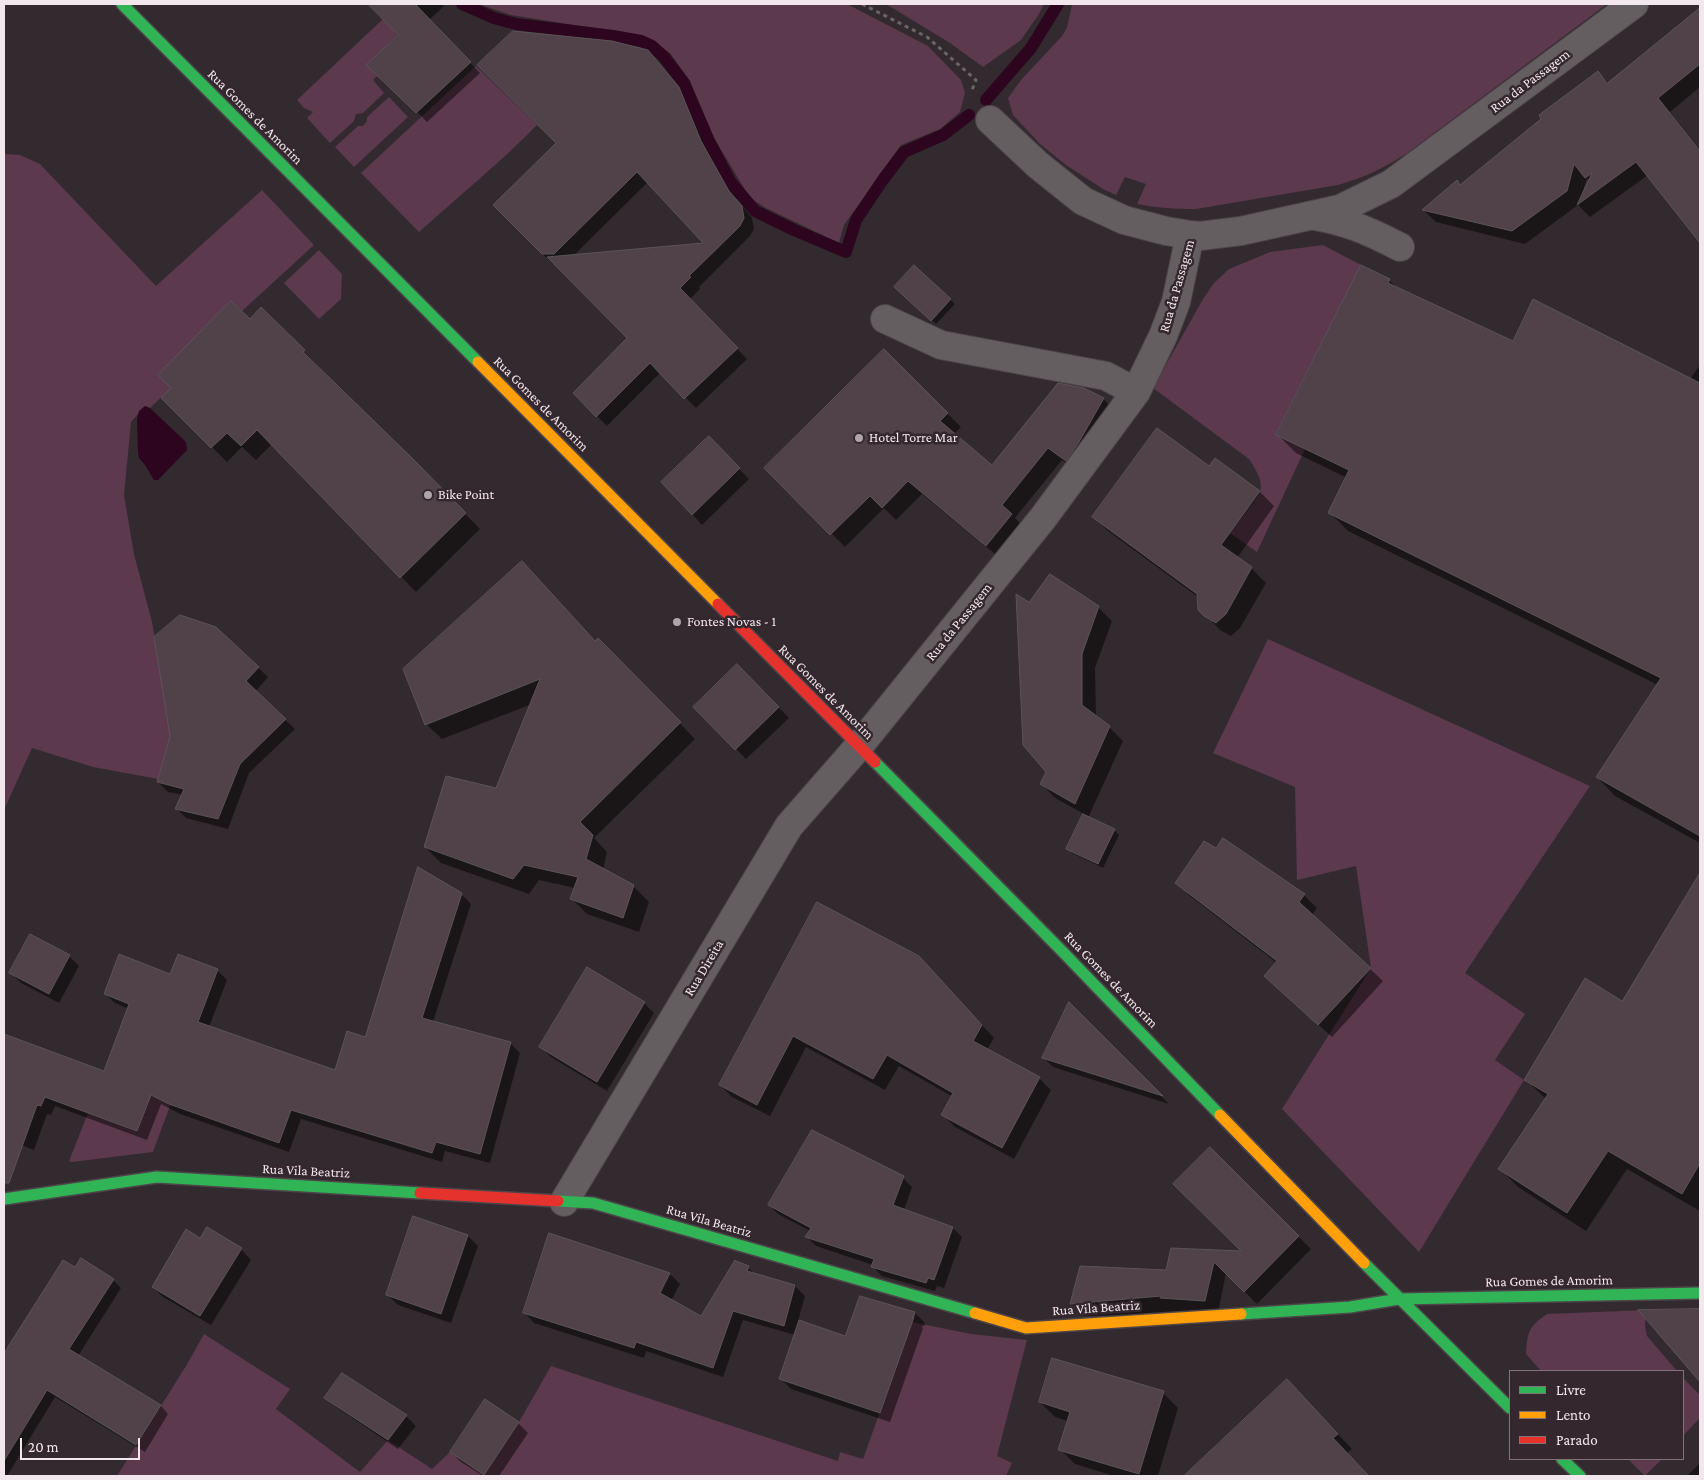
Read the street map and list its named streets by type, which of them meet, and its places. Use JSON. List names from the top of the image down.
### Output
{
  "streets": {
    "main road": ["Rua Gomes de Amorim", "Rua Vila Beatriz"],
    "street": ["Rua da Passagem", "Rua Direita"]
  },
  "crossings": [
    ["Rua da Passagem", "Rua Gomes de Amorim"],
    ["Rua da Passagem", "Rua Direita"],
    ["Rua Gomes de Amorim", "Rua Direita"],
    ["Rua Gomes de Amorim", "Rua Vila Beatriz"],
    ["Rua Direita", "Rua Vila Beatriz"]
  ],
  "places": ["Hotel Torre Mar", "Bike Point", "Fontes Novas - 1"],
  "legend": ["Livre", "Lento", "Parado"],
  "scale_bar": "20 m"
}
